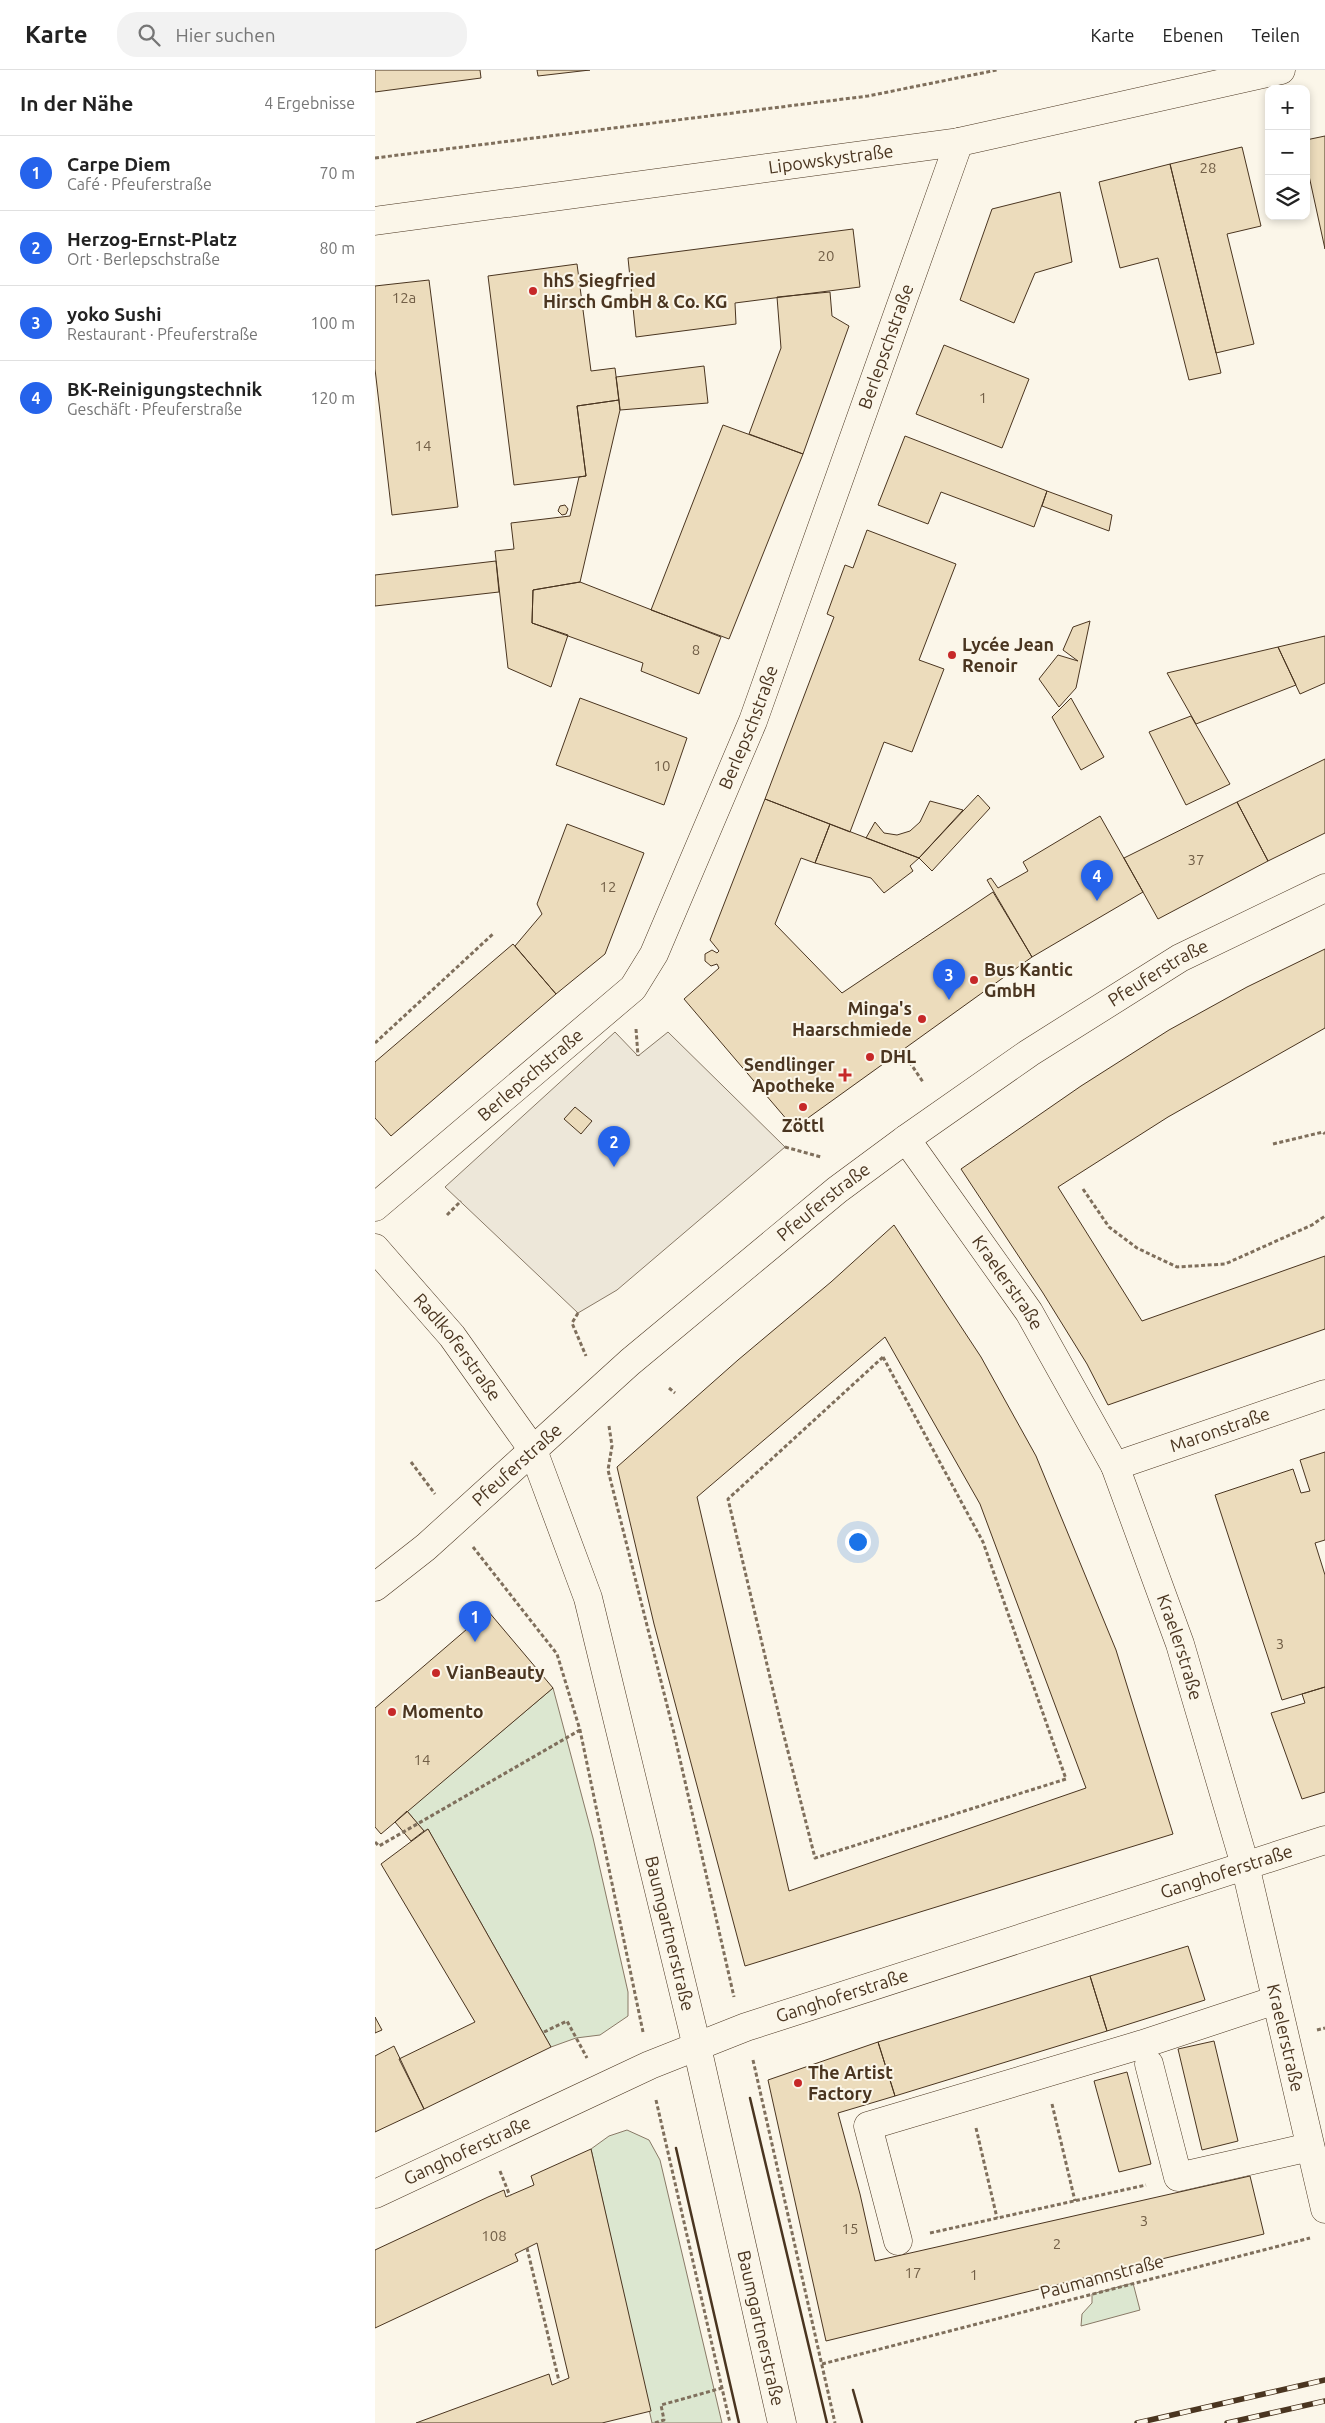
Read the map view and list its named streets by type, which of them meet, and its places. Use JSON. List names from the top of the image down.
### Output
{
  "streets": {
    "street": [
      "Lipowskystraße",
      "Berlepschstraße",
      "Pfeuferstraße",
      "Kraelerstraße",
      "Radlkoferstraße",
      "Maronstraße",
      "Ganghoferstraße",
      "Baumgartnerstraße"
    ],
    "path": ["Paumannstraße"]
  },
  "crossings": [
    ["Lipowskystraße", "Berlepschstraße"],
    ["Pfeuferstraße", "Kraelerstraße"],
    ["Pfeuferstraße", "Radlkoferstraße"],
    ["Pfeuferstraße", "Baumgartnerstraße"],
    ["Kraelerstraße", "Maronstraße"],
    ["Kraelerstraße", "Ganghoferstraße"],
    ["Radlkoferstraße", "Baumgartnerstraße"],
    ["Ganghoferstraße", "Baumgartnerstraße"]
  ],
  "places": {
    "other": [
      "hhS Siegfried Hirsch GmbH & Co. KG",
      "Lycée Jean Renoir",
      "Bus Kantic GmbH",
      "Minga's Haarschmiede",
      "DHL",
      "Zöttl",
      "VianBeauty",
      "Momento",
      "The Artist Factory"
    ],
    "health": ["Sendlinger Apotheke"]
  },
  "house_numbers": [
    "28",
    "20",
    "12a",
    "1",
    "14",
    "8",
    "10",
    "37",
    "12",
    "3",
    "14",
    "3",
    "15",
    "108",
    "2",
    "17",
    "1"
  ],
  "page": {
    "header": "Karte",
    "search": "Hier suchen",
    "nav": ["Karte", "Ebenen", "Teilen"],
    "heading": ["In der Nähe", "4 Ergebnisse"],
    "map_buttons": ["+", "−"],
    "list": [
      {
        "mark": "1",
        "name": "Carpe Diem",
        "note": "Café · Pfeuferstraße",
        "value": "70 m"
      },
      {
        "mark": "2",
        "name": "Herzog-Ernst-Platz",
        "note": "Ort · Berlepschstraße",
        "value": "80 m"
      },
      {
        "mark": "3",
        "name": "yoko Sushi",
        "note": "Restaurant · Pfeuferstraße",
        "value": "100 m"
      },
      {
        "mark": "4",
        "name": "BK-Reinigungstechnik",
        "note": "Geschäft · Pfeuferstraße",
        "value": "120 m"
      }
    ],
    "pins": [
      "4",
      "3",
      "2",
      "1"
    ]
  }
}
